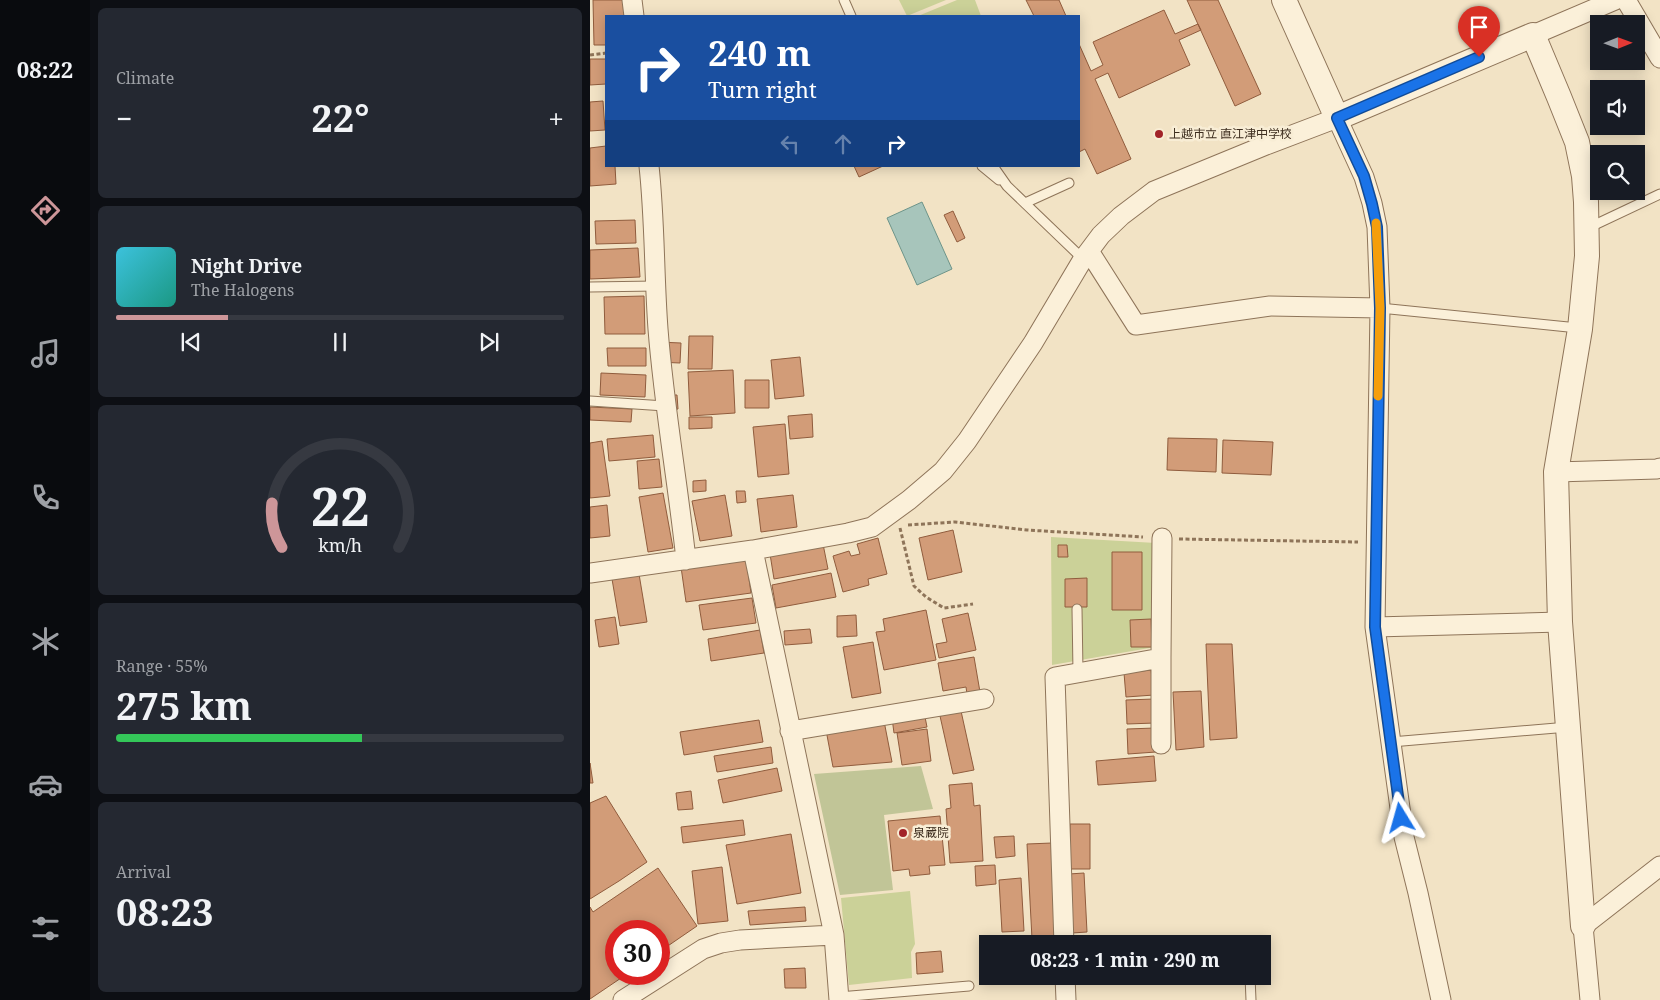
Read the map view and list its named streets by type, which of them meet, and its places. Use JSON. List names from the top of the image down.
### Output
{
  "places": ["上越市立 直江津中学校", "泉蔵院"],
  "north": "right",
  "page": {
    "tabs": "08:22",
    "tile": [
      "Climate",
      ["Range · 55%", "275 km"],
      ["Arrival", "08:23"]
    ],
    "turn": ["240 m", "Turn right"],
    "heat": ["−", "22°", "+"],
    "song": ["Night Drive", "The Halogens"],
    "limit": "30",
    "trip": "08:23 · 1 min · 290 m",
    "gauge": ["22", "km/h"]
  }
}
